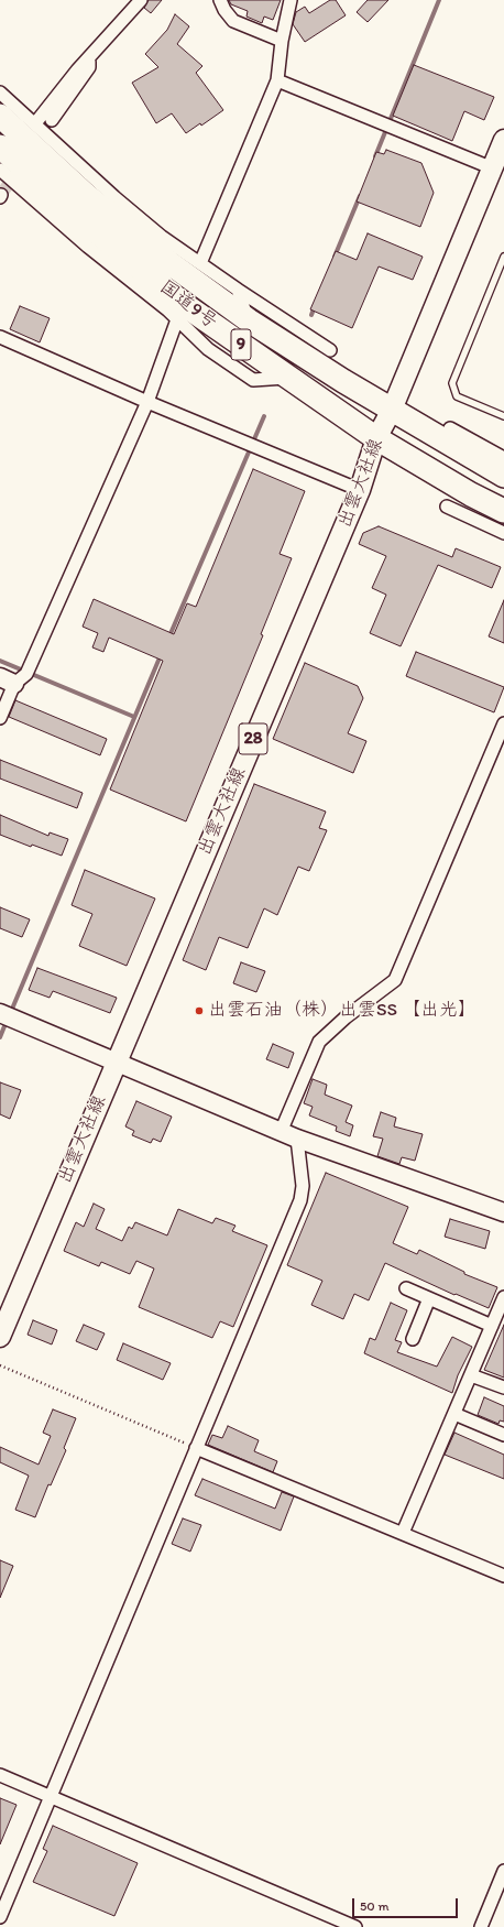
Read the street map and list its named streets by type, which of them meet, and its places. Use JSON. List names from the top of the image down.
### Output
{
  "streets": {
    "highway": ["国道9号", "9"],
    "main road": ["出雲大社線", "28"]
  },
  "crossings": [
    ["国道9号", "出雲大社線"]
  ],
  "places": ["出雲石油（株）出雲SS 【出光】"],
  "scale_bar": "50 m"
}
